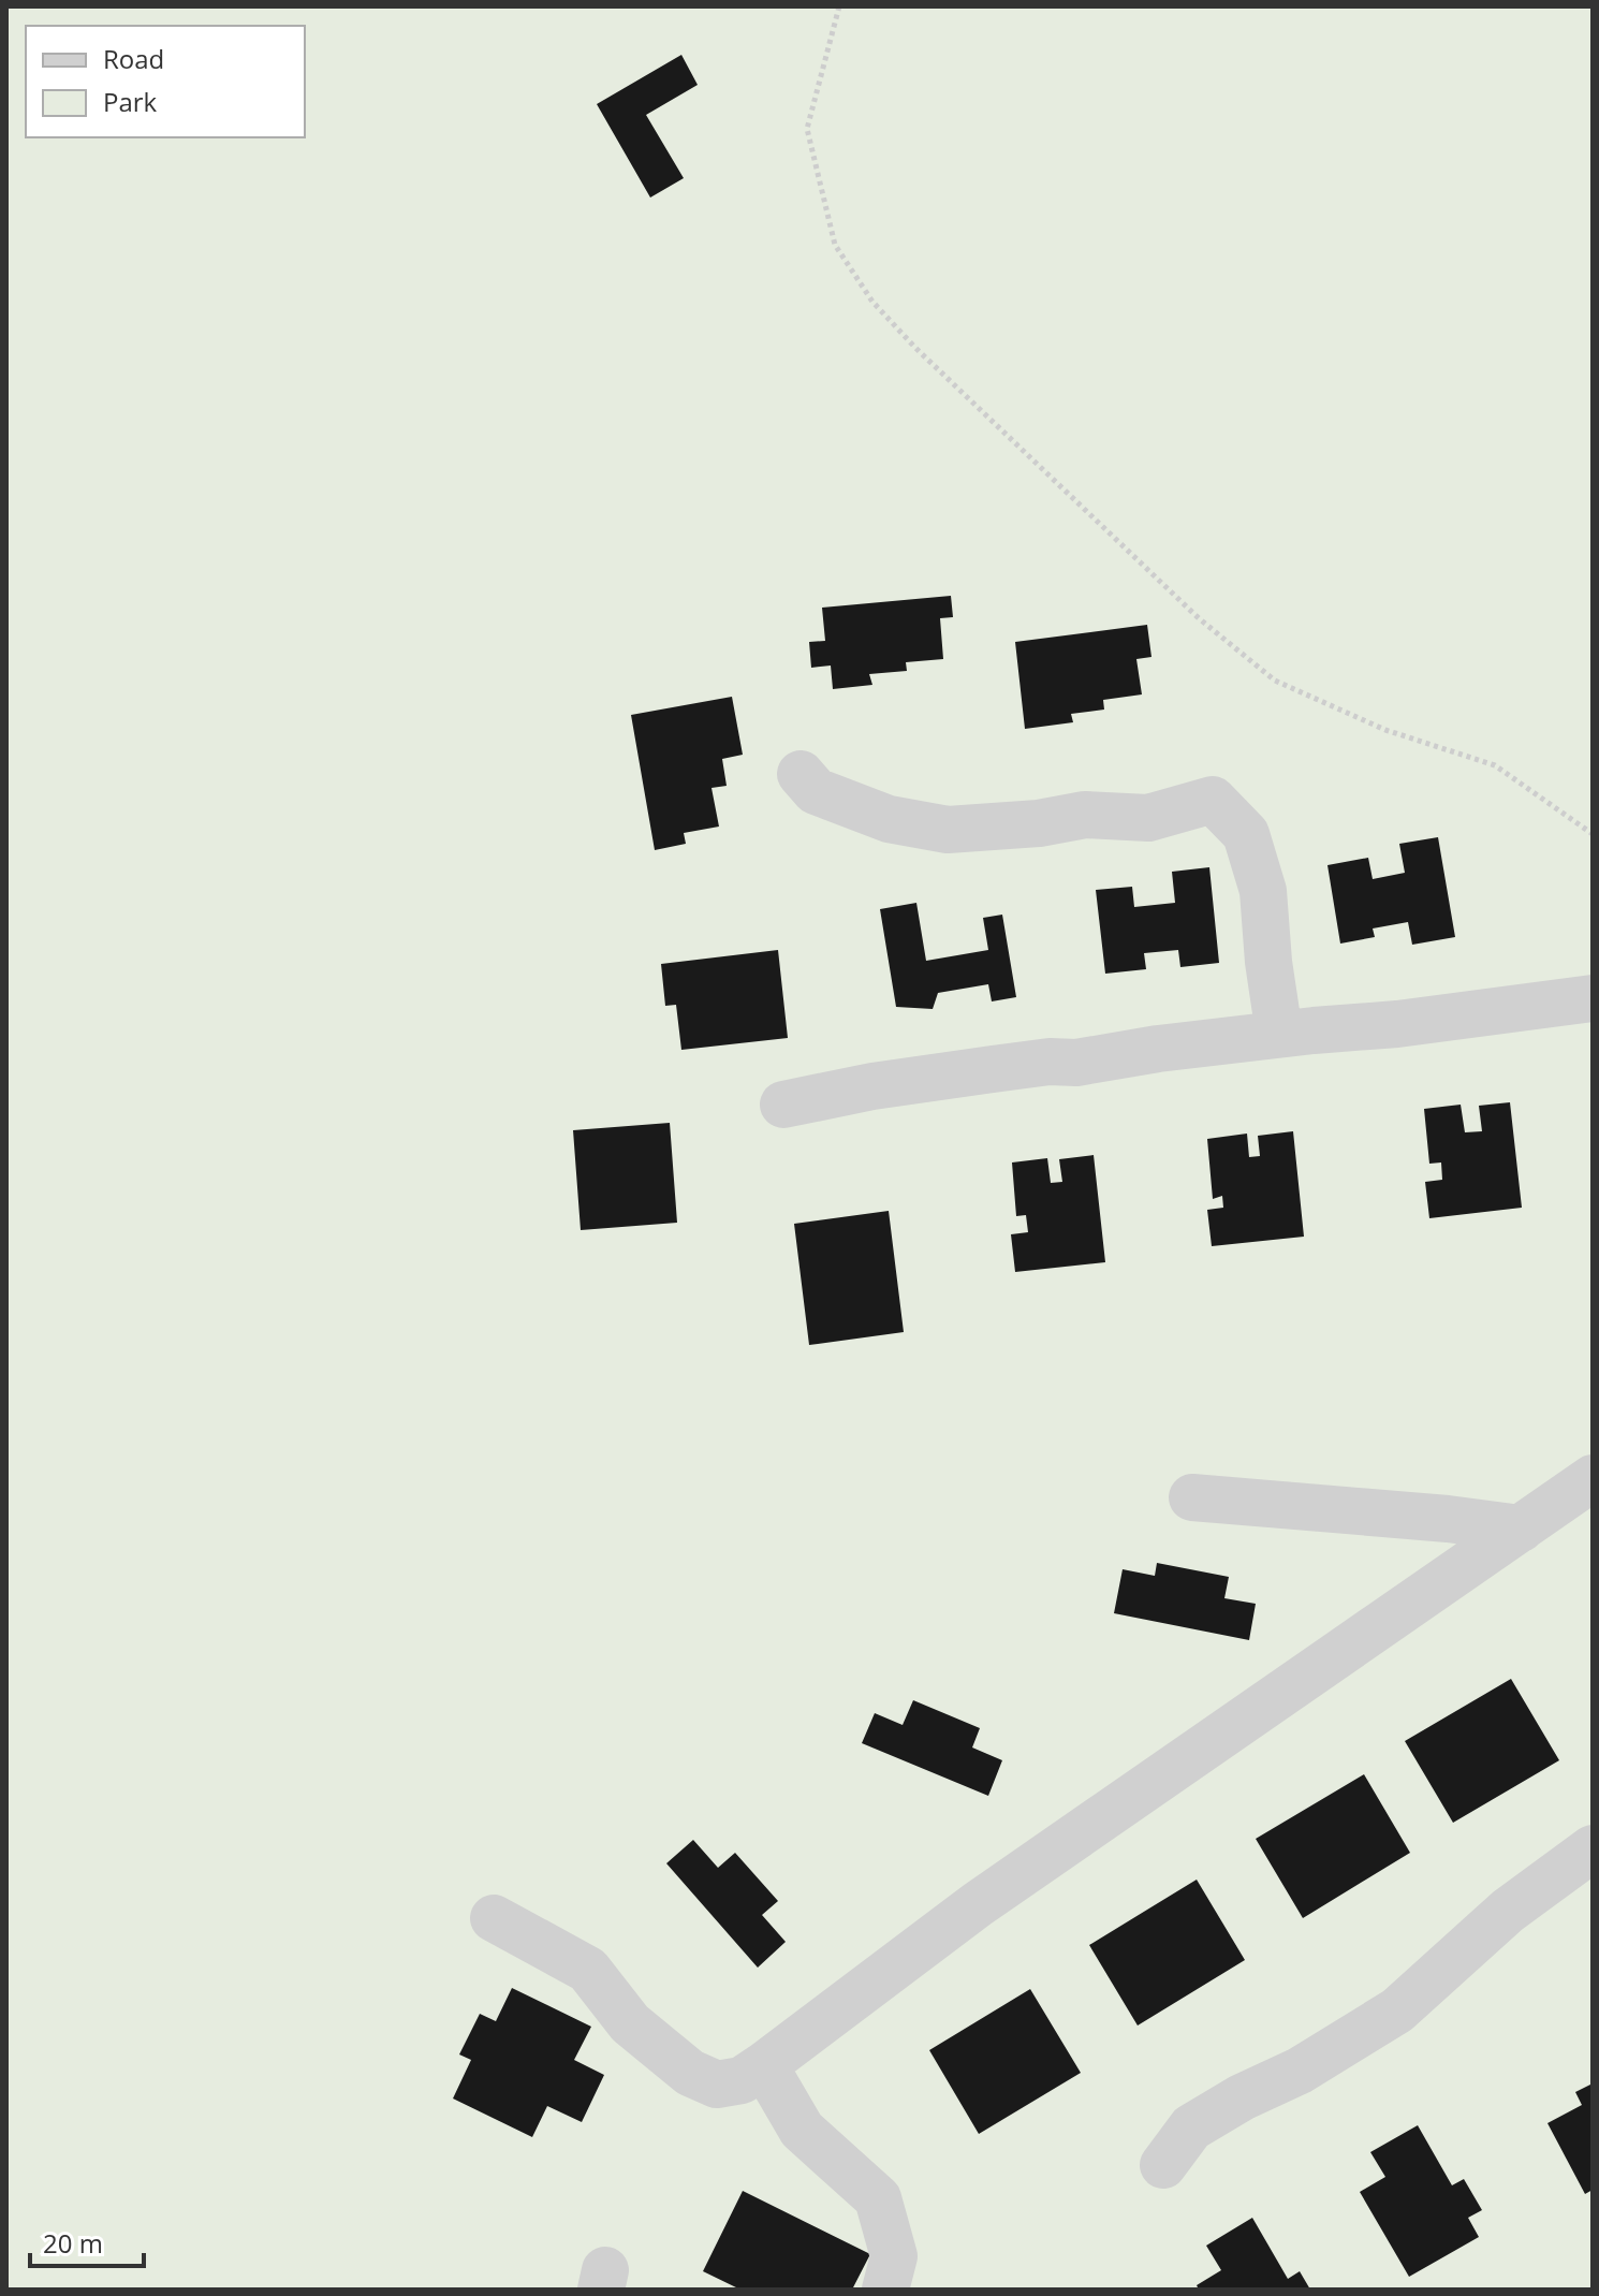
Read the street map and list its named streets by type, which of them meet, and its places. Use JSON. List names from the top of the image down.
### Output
{
  "legend": ["Road", "Park"],
  "scale_bar": "20 m"
}
